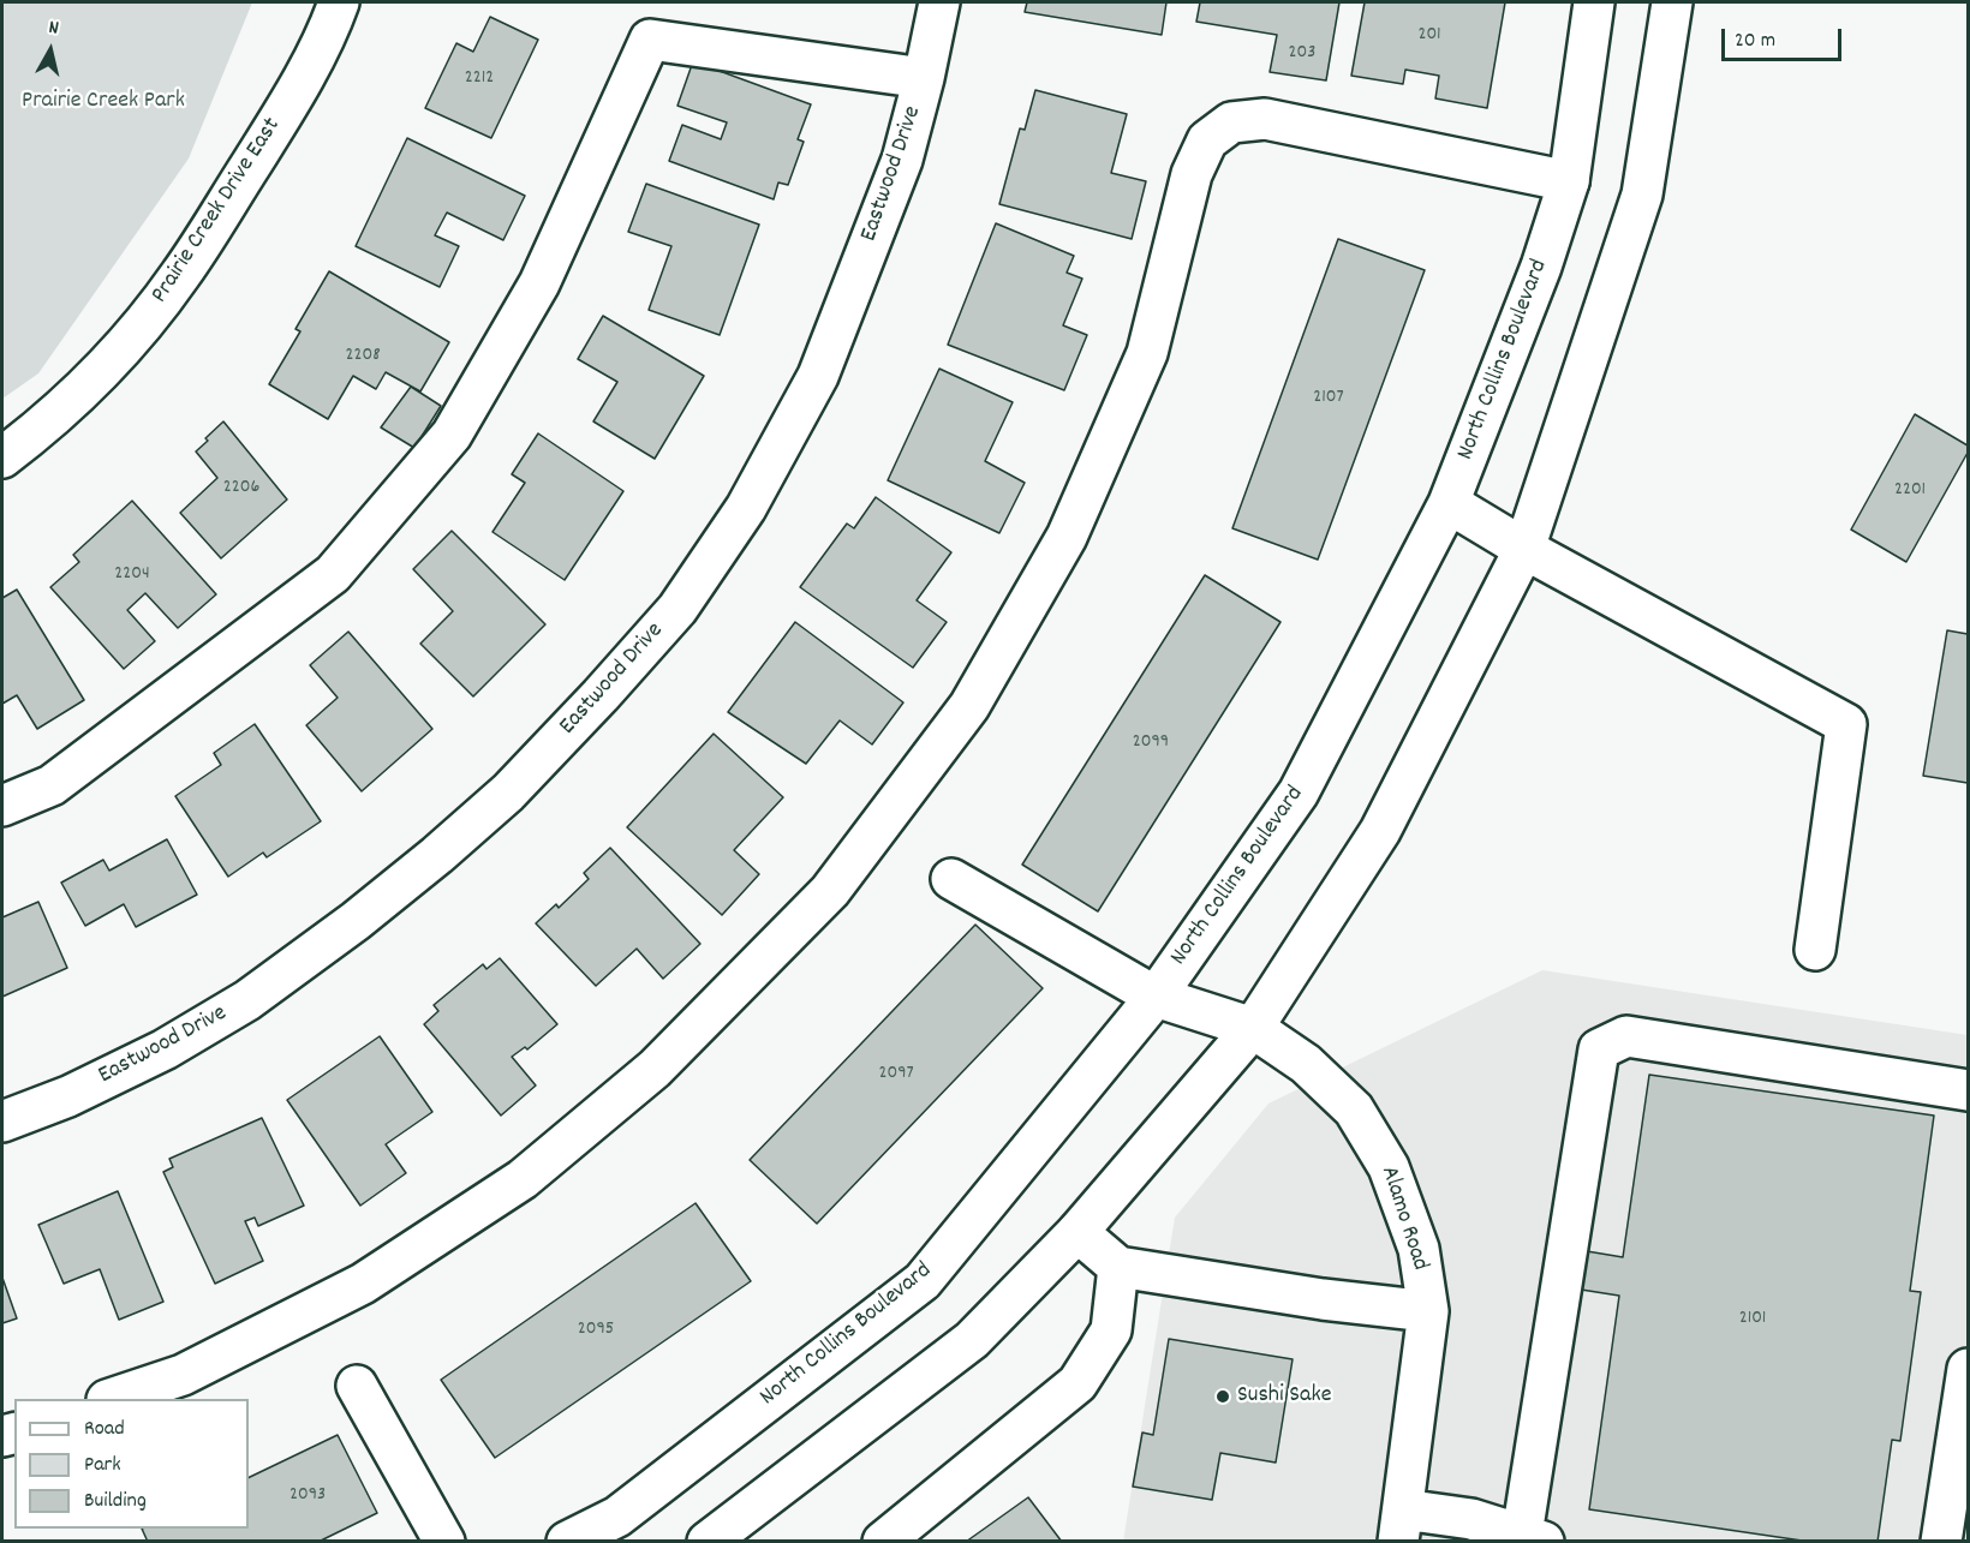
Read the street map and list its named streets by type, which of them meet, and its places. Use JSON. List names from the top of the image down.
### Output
{
  "streets": {
    "main road": [
      "Eastwood Drive",
      "Prairie Creek Drive East",
      "North Collins Boulevard",
      "Alamo Road"
    ]
  },
  "crossings": [
    ["North Collins Boulevard", "Alamo Road"]
  ],
  "parks": ["Prairie Creek Park"],
  "places": ["Sushi Sake"],
  "house_numbers": [
    "201",
    "203",
    "2212",
    "2208",
    "2107",
    "2206",
    "2201",
    "2204",
    "2099",
    "2097",
    "2101",
    "2095",
    "2093"
  ],
  "legend": ["Road", "Park", "Building"],
  "scale_bar": "20 m",
  "north": "top"
}
